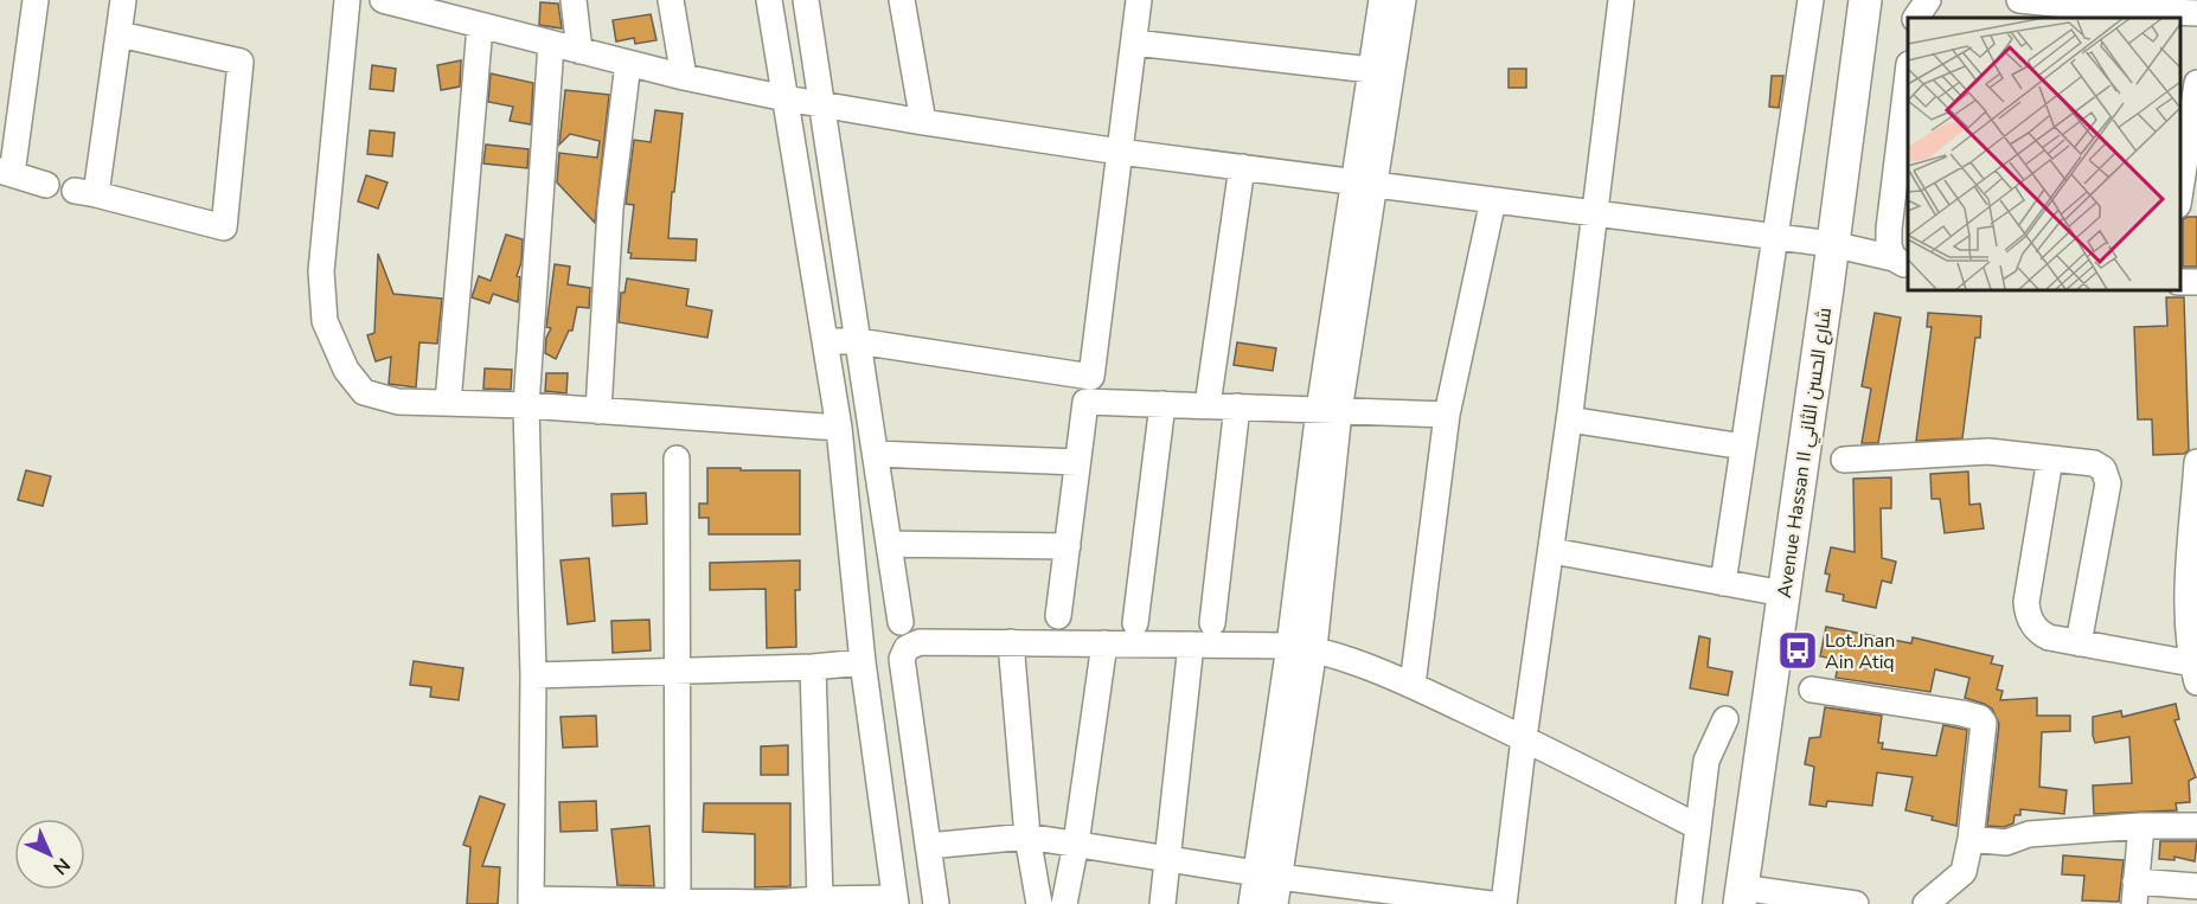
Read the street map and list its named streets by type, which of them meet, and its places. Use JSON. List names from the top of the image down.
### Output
{
  "streets": {
    "main road": ["Avenue Hassan II شارع الحسن الثاني"]
  },
  "places": {
    "bus stop": ["Lot.Jnan Ain Atiq"]
  },
  "north": "bottom right"
}
